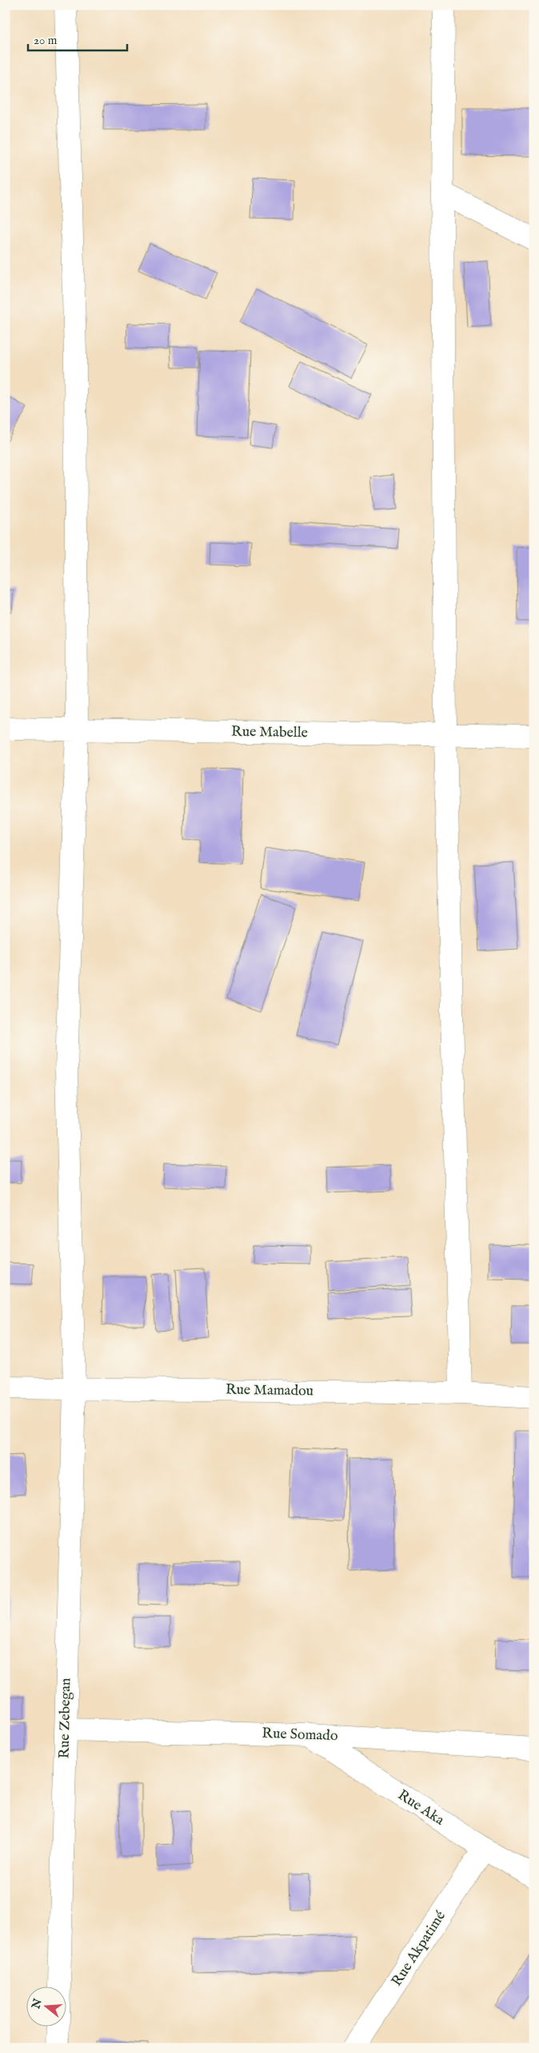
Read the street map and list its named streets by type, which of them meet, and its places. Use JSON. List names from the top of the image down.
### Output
{
  "streets": {
    "street": [
      "Rue Mabelle",
      "Rue Mamadou",
      "Rue Zebegan",
      "Rue Somado",
      "Rue Aka",
      "Rue Akpatimé"
    ]
  },
  "crossings": [
    ["Rue Mabelle", "Rue Zebegan"],
    ["Rue Mamadou", "Rue Zebegan"],
    ["Rue Zebegan", "Rue Somado"],
    ["Rue Somado", "Rue Aka"],
    ["Rue Aka", "Rue Akpatimé"]
  ],
  "scale_bar": "20 m",
  "north": "left"
}
